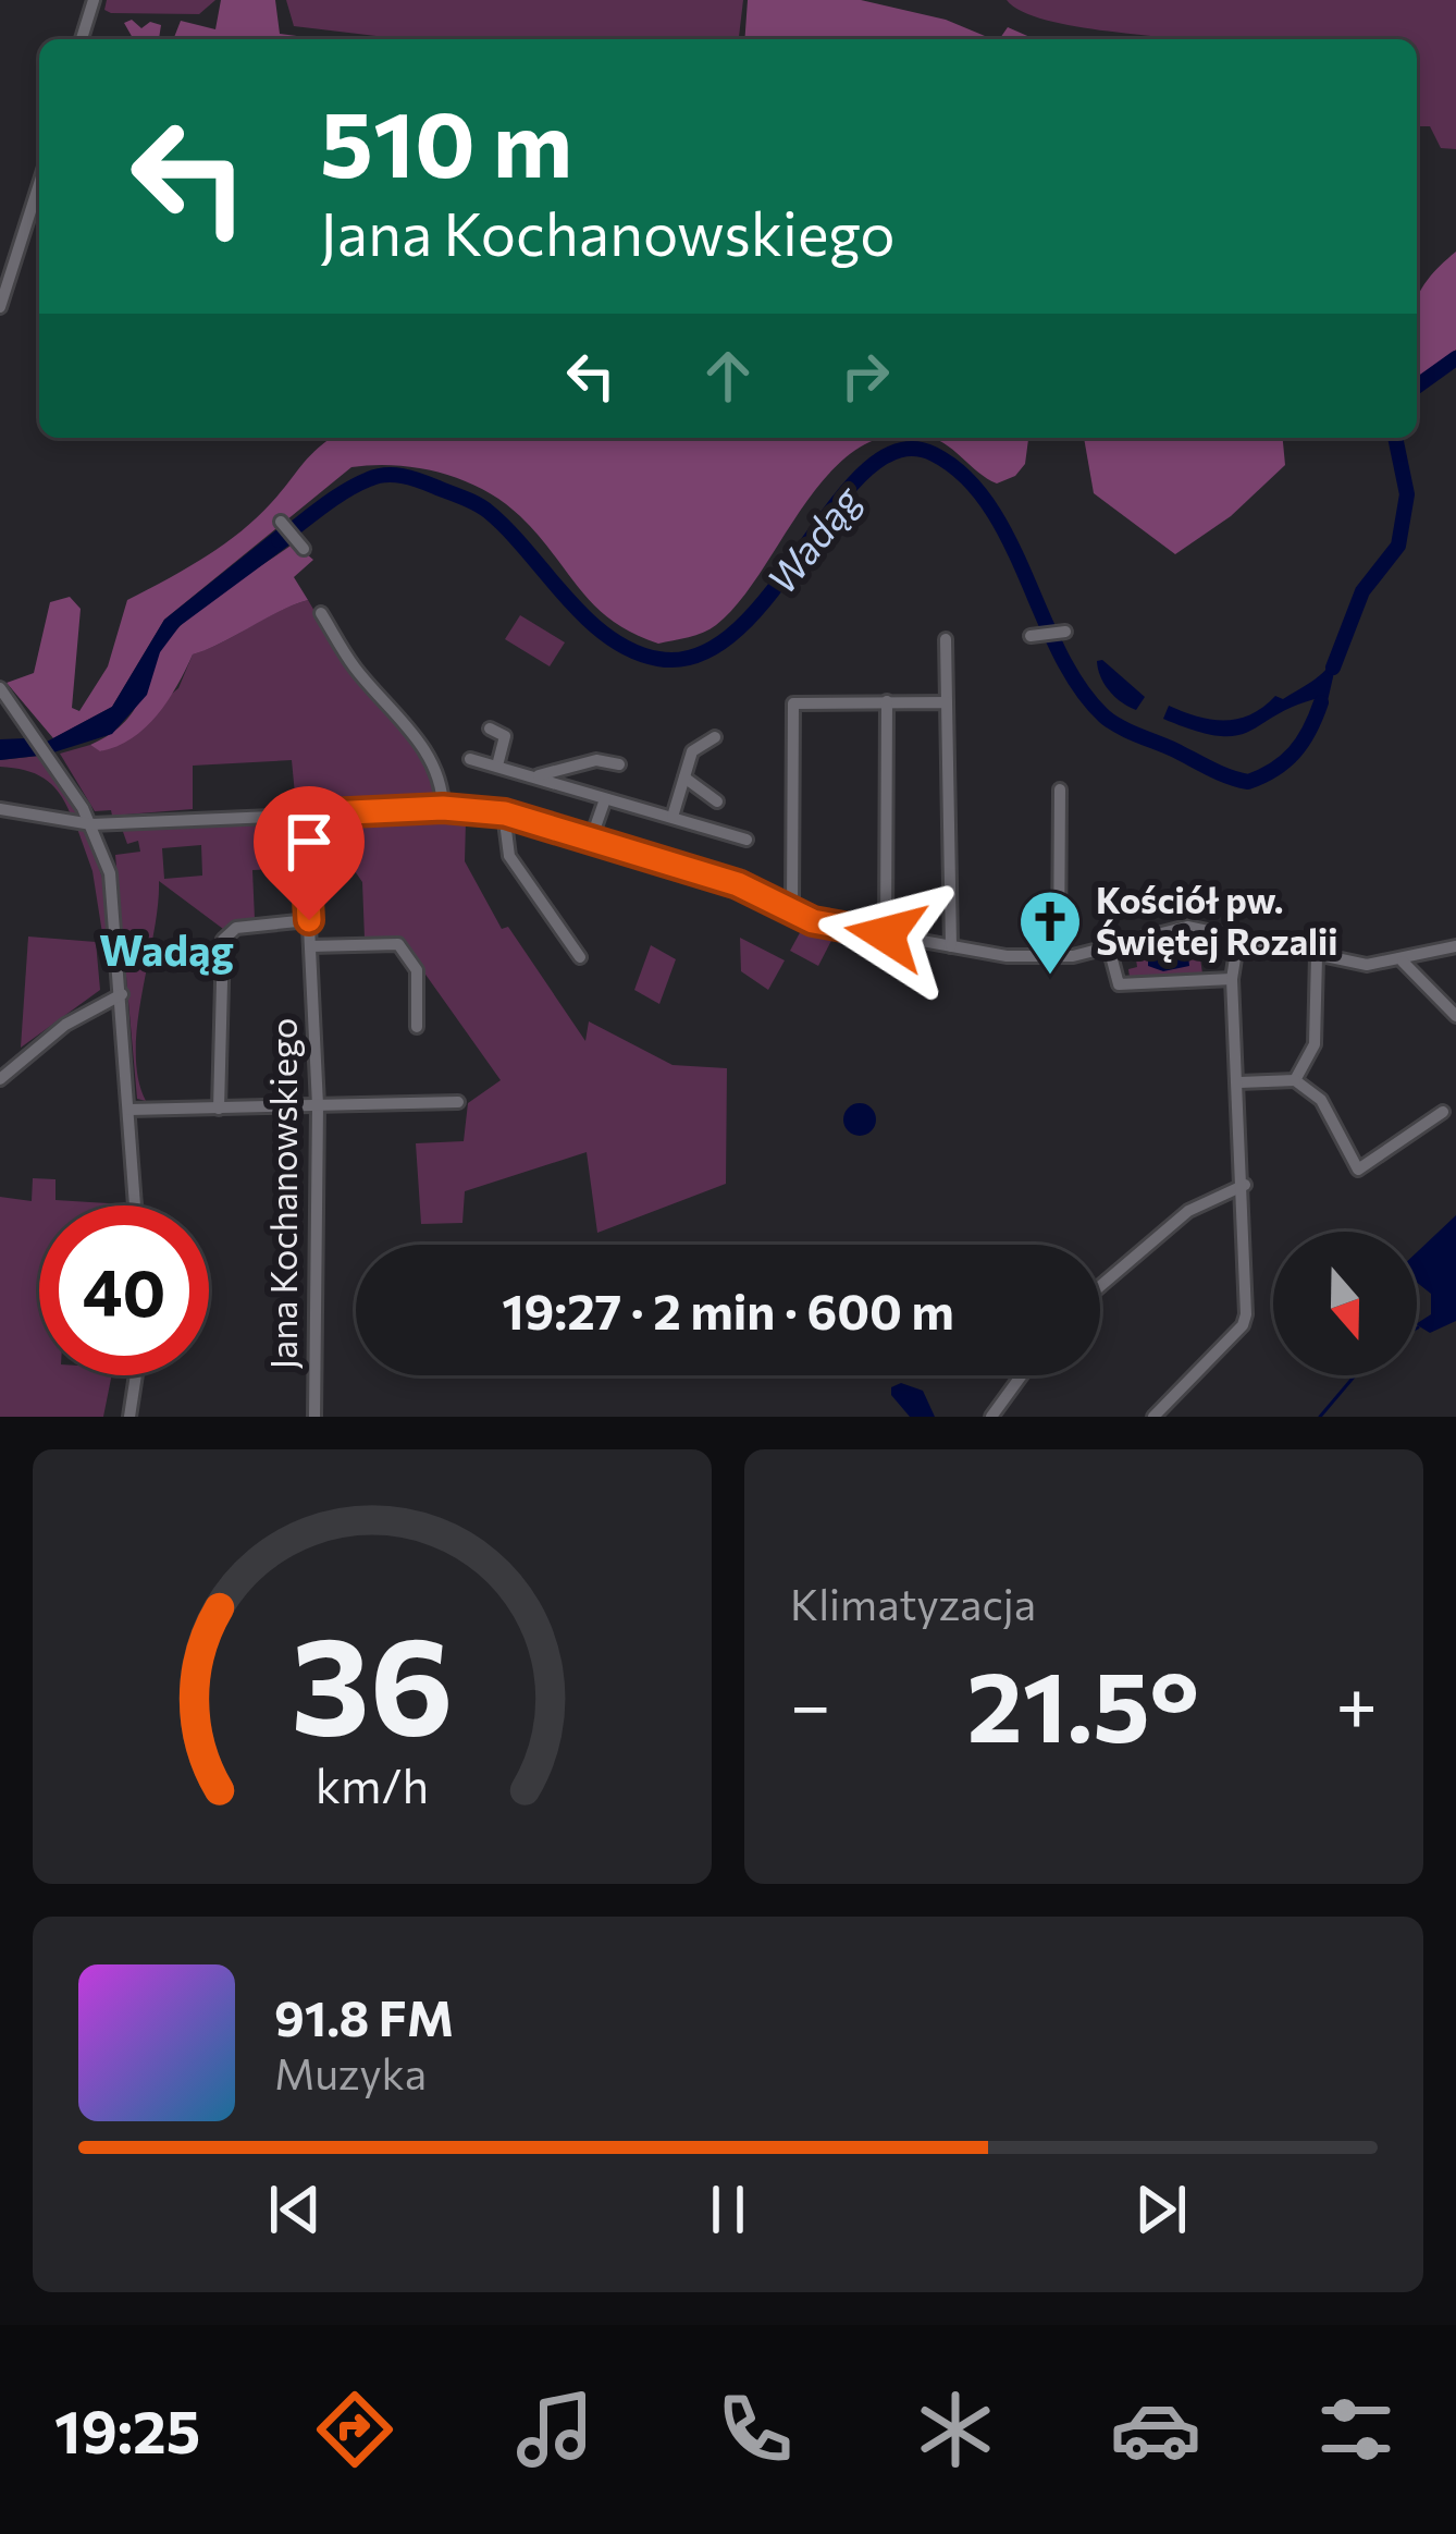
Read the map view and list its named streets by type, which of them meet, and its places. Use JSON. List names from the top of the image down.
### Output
{
  "streets": {
    "street": ["Jana Kochanowskiego"]
  },
  "districts": ["Wadąg"],
  "water": ["Wadąg"],
  "places": {
    "church": ["Kościół pw. Świętej Rozalii"]
  },
  "north": "bottom",
  "page": {
    "turn": ["510 m", "Jana Kochanowskiego"],
    "limit": "40",
    "trip": "19:27 · 2 min · 600 m",
    "tile": "Klimatyzacja",
    "heat": ["−", "21.5°", "+"],
    "song": ["91.8 FM", "Muzyka"],
    "tabs": "19:25",
    "gauge": ["36", "km/h"]
  }
}
